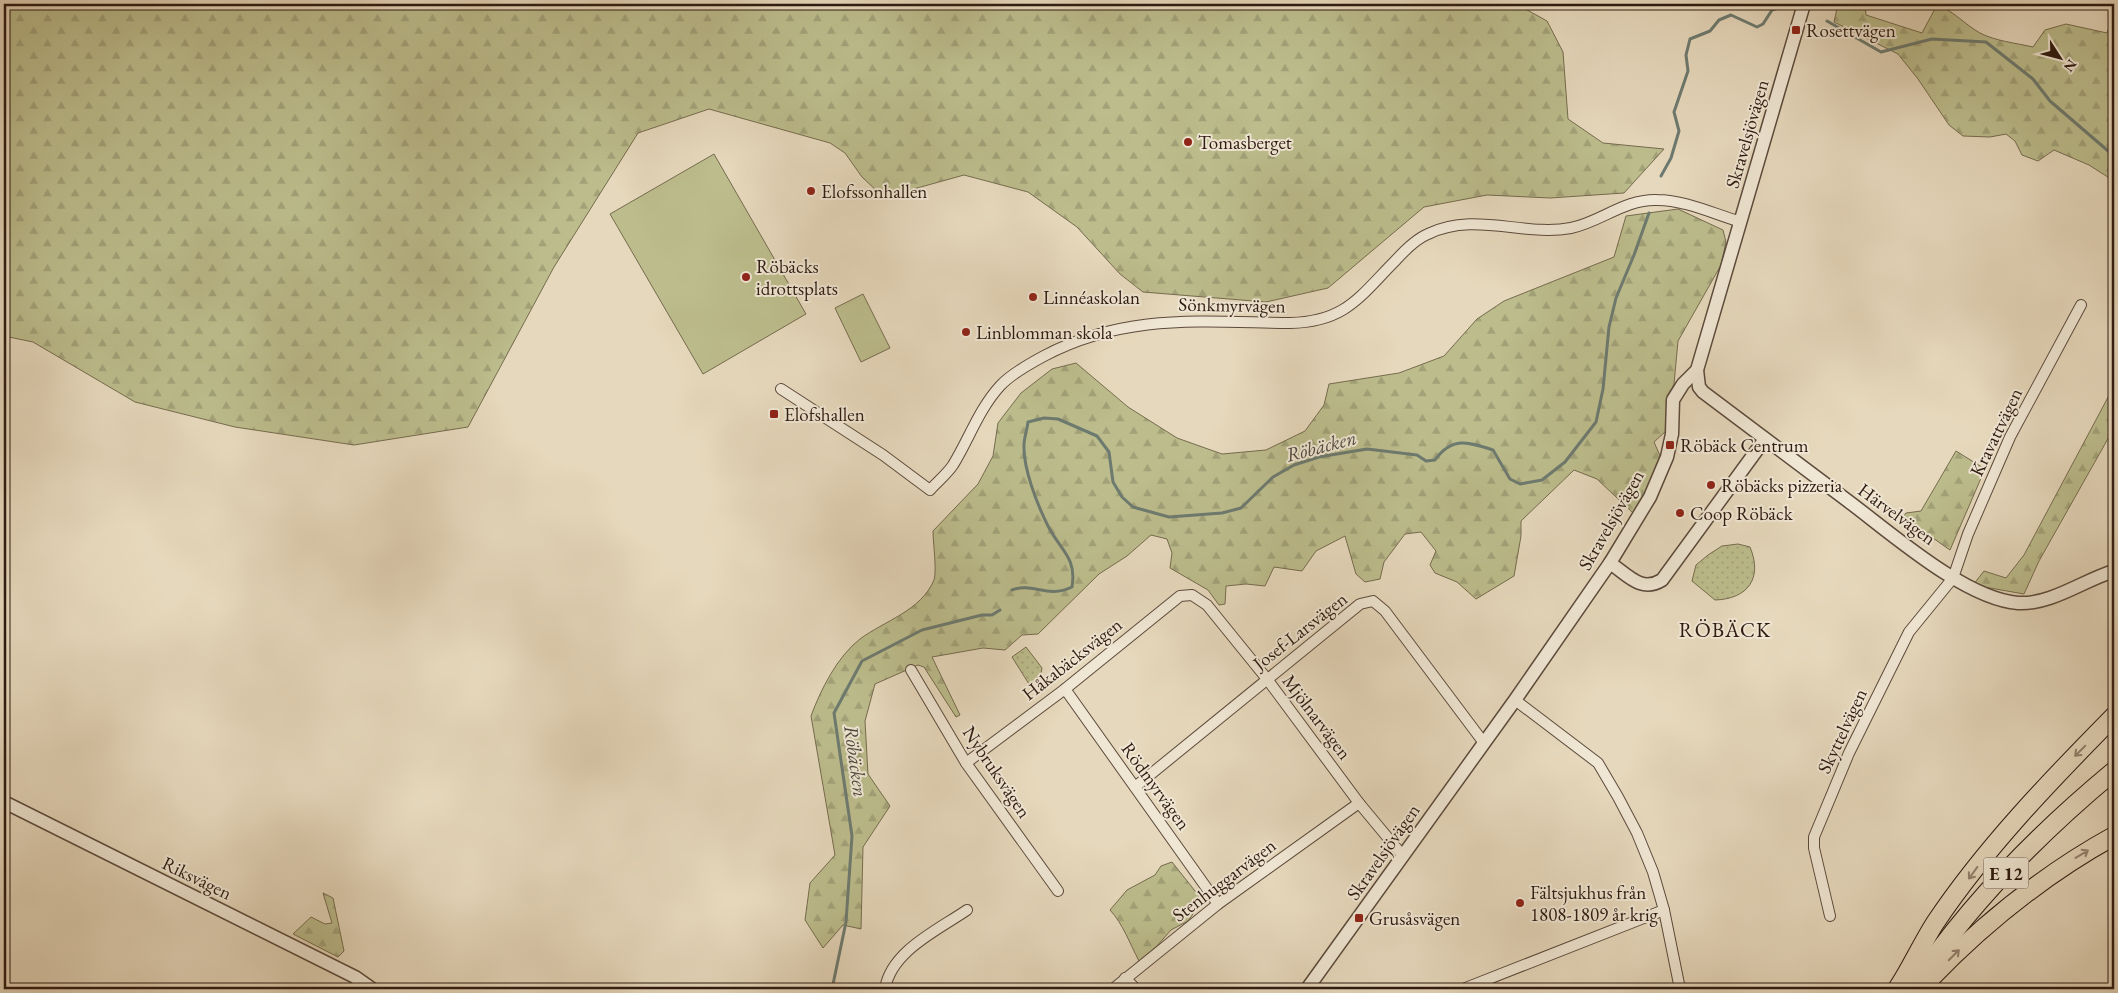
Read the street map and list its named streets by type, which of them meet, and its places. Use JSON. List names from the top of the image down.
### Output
{
  "streets": {
    "highway": ["E 12"],
    "street": [
      "Skravelsjövägen",
      "Sönkmyrvägen",
      "Kravattvägen",
      "Härvelvägen",
      "Josef-Larsvägen",
      "Håkabäcksvägen",
      "Mjölnarvägen",
      "Skyttelvägen",
      "Nybruksvägen",
      "Rödmyrvägen",
      "Riksvägen",
      "Stenhuggarvägen"
    ]
  },
  "crossings": [
    ["Skravelsjövägen", "Sönkmyrvägen"],
    ["Skravelsjövägen", "Härvelvägen"],
    ["Skravelsjövägen", "Josef-Larsvägen"],
    ["Skravelsjövägen", "Mjölnarvägen"],
    ["Kravattvägen", "Härvelvägen"],
    ["Kravattvägen", "Skyttelvägen"],
    ["Härvelvägen", "Skyttelvägen"],
    ["Josef-Larsvägen", "Mjölnarvägen"],
    ["Josef-Larsvägen", "Rödmyrvägen"],
    ["Håkabäcksvägen", "Mjölnarvägen"],
    ["Håkabäcksvägen", "Nybruksvägen"],
    ["Håkabäcksvägen", "Rödmyrvägen"],
    ["Mjölnarvägen", "Stenhuggarvägen"],
    ["Rödmyrvägen", "Stenhuggarvägen"]
  ],
  "districts": ["RÖBÄCK"],
  "water": ["Röbäcken"],
  "places": {
    "transit": [
      "Rosettvägen",
      "Elofshallen",
      "Röbäck Centrum",
      "Grusåsvägen"
    ],
    "other": [
      "Tomasberget",
      "Elofssonhallen",
      "Röbäcks idrottsplats",
      "Linnéaskolan",
      "Linblomman skola",
      "Röbäcks pizzeria",
      "Coop Röbäck",
      "Fältsjukhus från 1808-1809 år krig"
    ]
  },
  "north": "bottom right"
}
